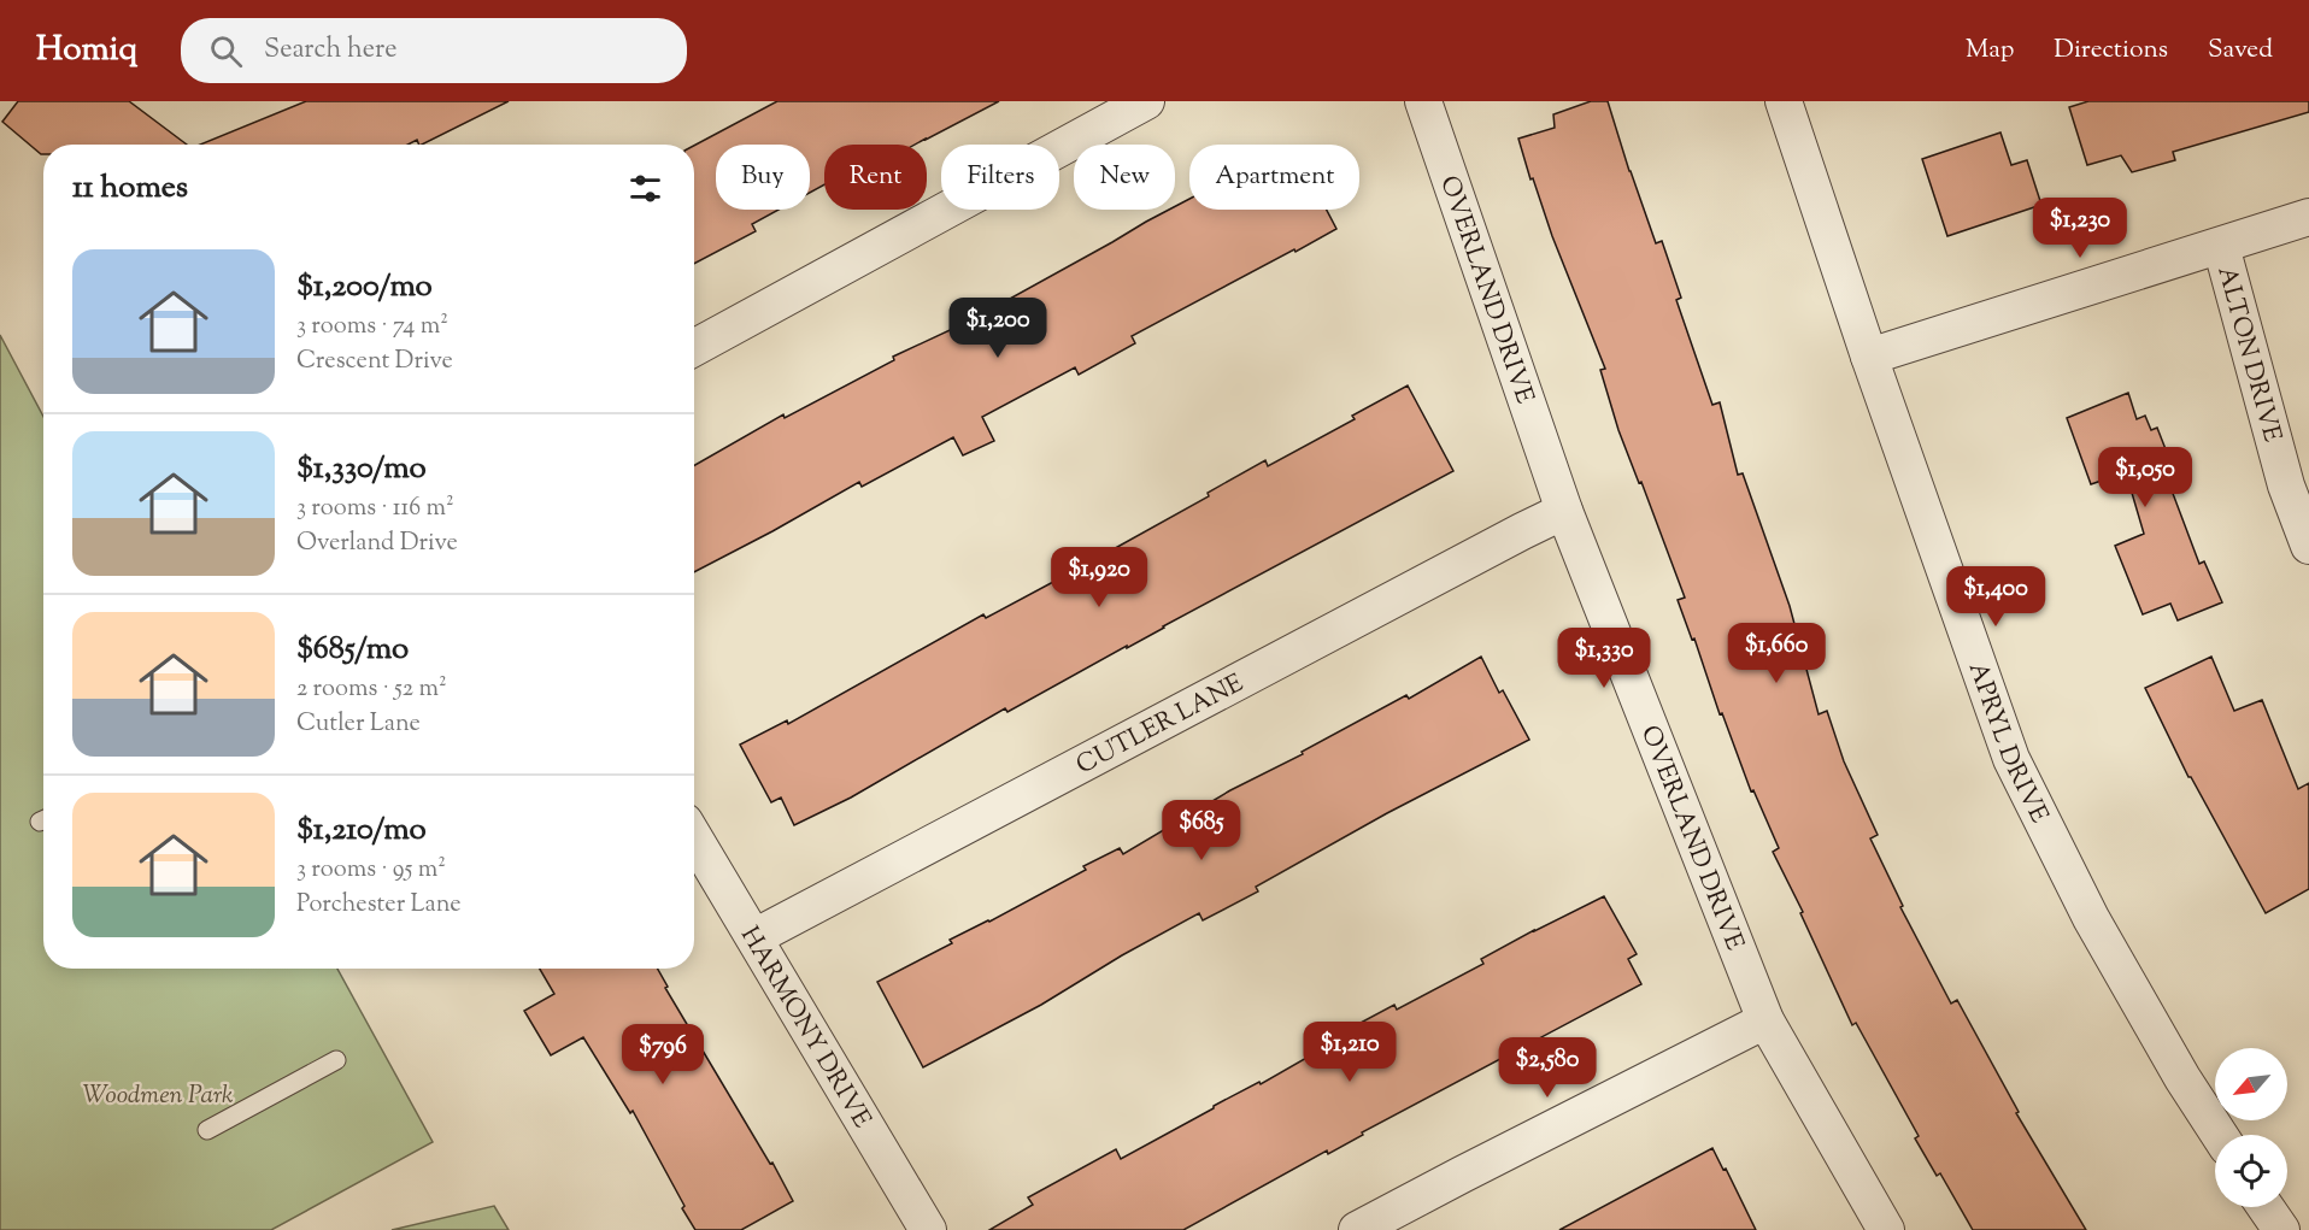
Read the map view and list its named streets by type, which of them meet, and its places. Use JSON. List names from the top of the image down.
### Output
{
  "streets": {
    "street": [
      "OVERLAND DRIVE",
      "ALTON DRIVE",
      "CUTLER LANE",
      "APRYL DRIVE",
      "HARMONY DRIVE"
    ]
  },
  "crossings": [
    ["OVERLAND DRIVE", "CUTLER LANE"],
    ["CUTLER LANE", "HARMONY DRIVE"]
  ],
  "parks": ["Woodmen Park"],
  "north": "bottom left",
  "page": {
    "header": "Homiq",
    "search": "Search here",
    "nav": ["Map", "Directions", "Saved"],
    "chip": [
      "Buy",
      "Rent",
      "Filters",
      "New",
      "Apartment"
    ],
    "heading": "11 homes",
    "price": [
      "$1,230",
      "$1,200",
      "$1,050",
      "$1,920",
      "$1,400",
      "$1,660",
      "$1,330",
      "$685",
      "$1,210",
      "$796",
      "$2,580"
    ],
    "list": [
      {
        "name": "$1,200/mo",
        "note": "3 rooms · 74 m² · Crescent Drive"
      },
      {
        "name": "$1,330/mo",
        "note": "3 rooms · 116 m² · Overland Drive"
      },
      {
        "name": "$685/mo",
        "note": "2 rooms · 52 m² · Cutler Lane"
      },
      {
        "name": "$1,210/mo",
        "note": "3 rooms · 95 m² · Porchester Lane"
      }
    ]
  }
}
